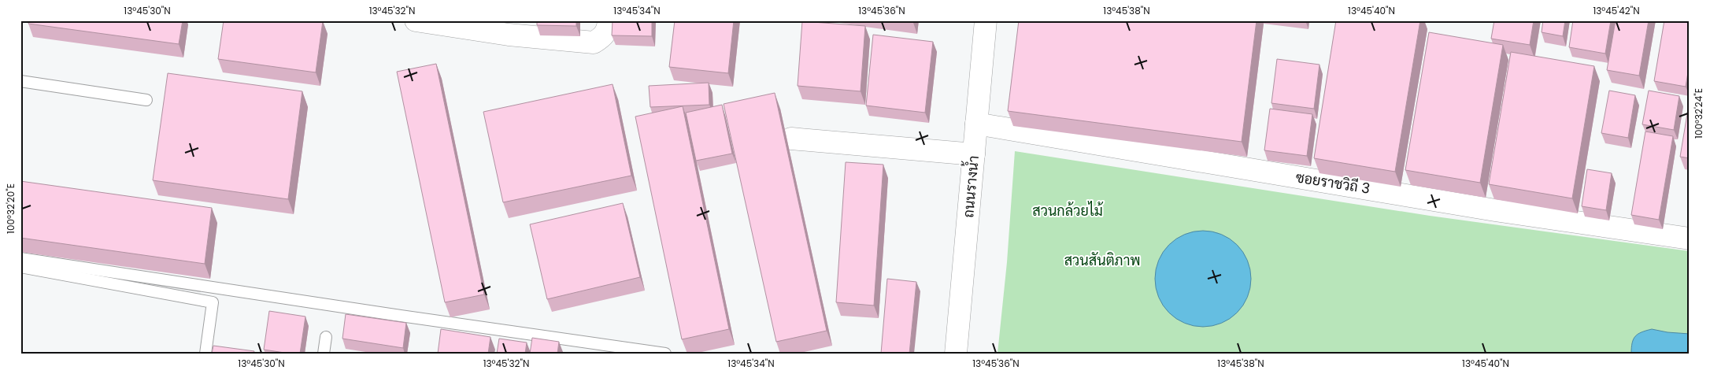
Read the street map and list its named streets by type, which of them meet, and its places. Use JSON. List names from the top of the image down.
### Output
{
  "streets": {
    "street": ["ซอยราชวิถี 3", "ถนนรางน้ำ"]
  },
  "crossings": [
    ["ซอยราชวิถี 3", "ถนนรางน้ำ"]
  ],
  "parks": ["สวนกล้วยไม้", "สวนสันติภาพ"],
  "coordinates": [
    "13°45'30\"N",
    "13°45'32\"N",
    "13°45'34\"N",
    "13°45'36\"N",
    "13°45'38\"N",
    "13°45'40\"N",
    "13°45'42\"N",
    "100°32'24\"E",
    "100°32'20\"E"
  ]
}
